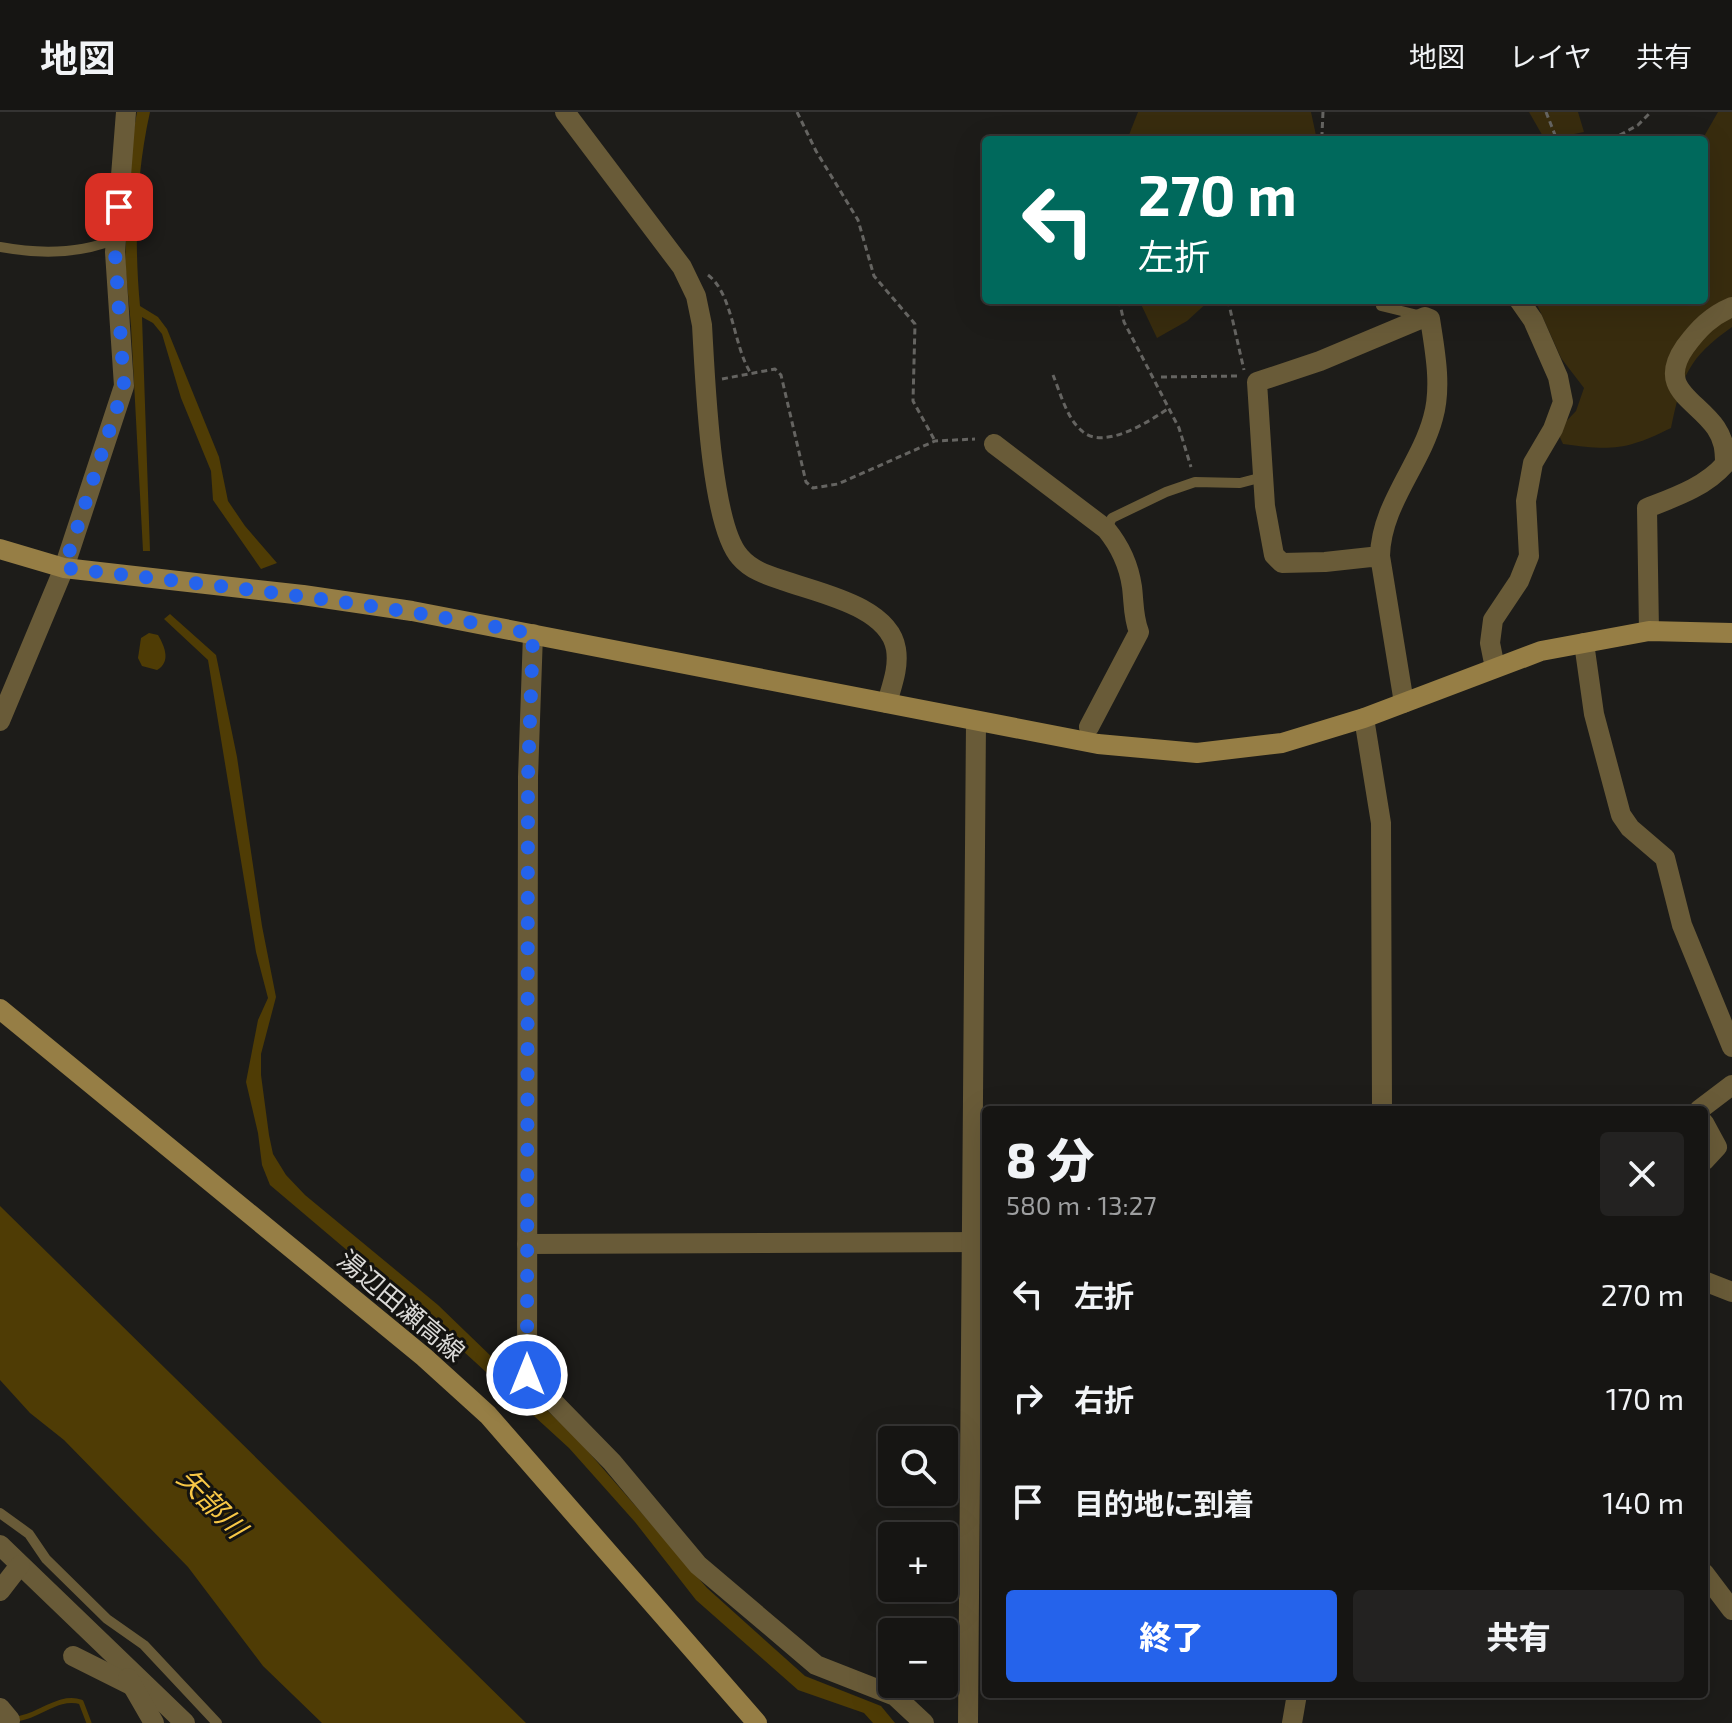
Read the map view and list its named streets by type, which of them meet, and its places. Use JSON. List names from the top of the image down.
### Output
{
  "streets": {
    "street": ["湯辺田瀬高線"]
  },
  "water": ["矢部川"],
  "page": {
    "header": "地図",
    "nav": ["地図", "レイヤ", "共有"],
    "turn": ["270 m", "左折"],
    "heading": ["8 分", "580 m · 13:27"],
    "list": [
      {
        "name": "左折",
        "value": "270 m"
      },
      {
        "name": "右折",
        "value": "170 m"
      },
      {
        "name": "目的地に到着",
        "value": "140 m"
      }
    ],
    "map_buttons": ["+", "−"],
    "buttons": ["終了", "共有"]
  }
}
